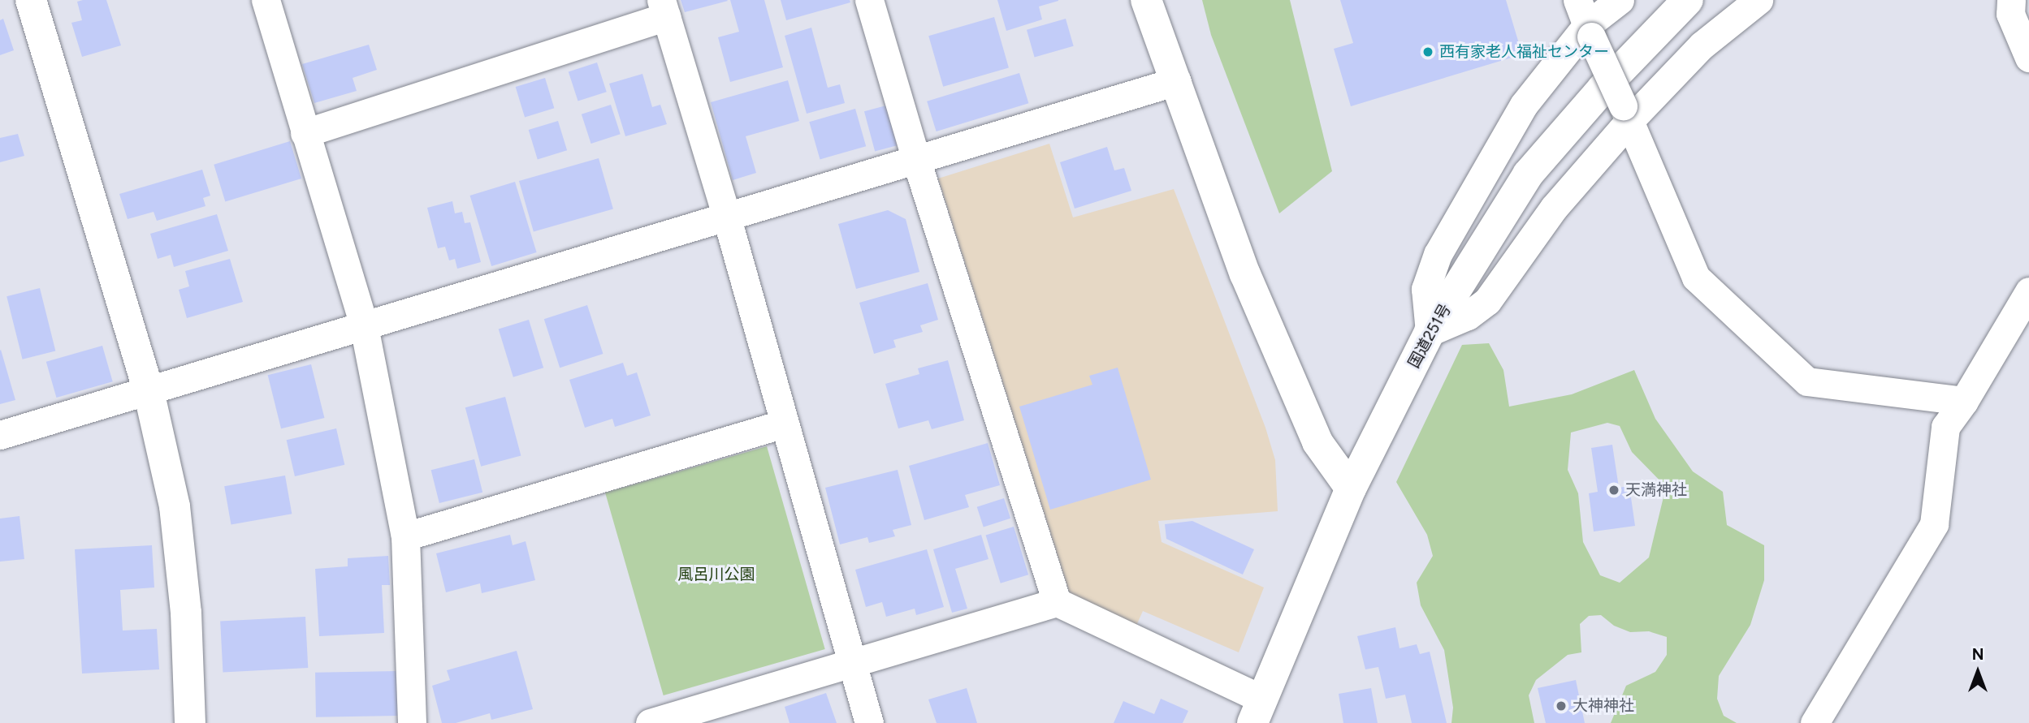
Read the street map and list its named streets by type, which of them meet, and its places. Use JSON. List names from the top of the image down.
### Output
{
  "streets": {
    "main road": ["国道251号"]
  },
  "parks": ["風呂川公園"],
  "places": ["西有家老人福祉センター", "天満神社", "大神神社"],
  "north": "top"
}
